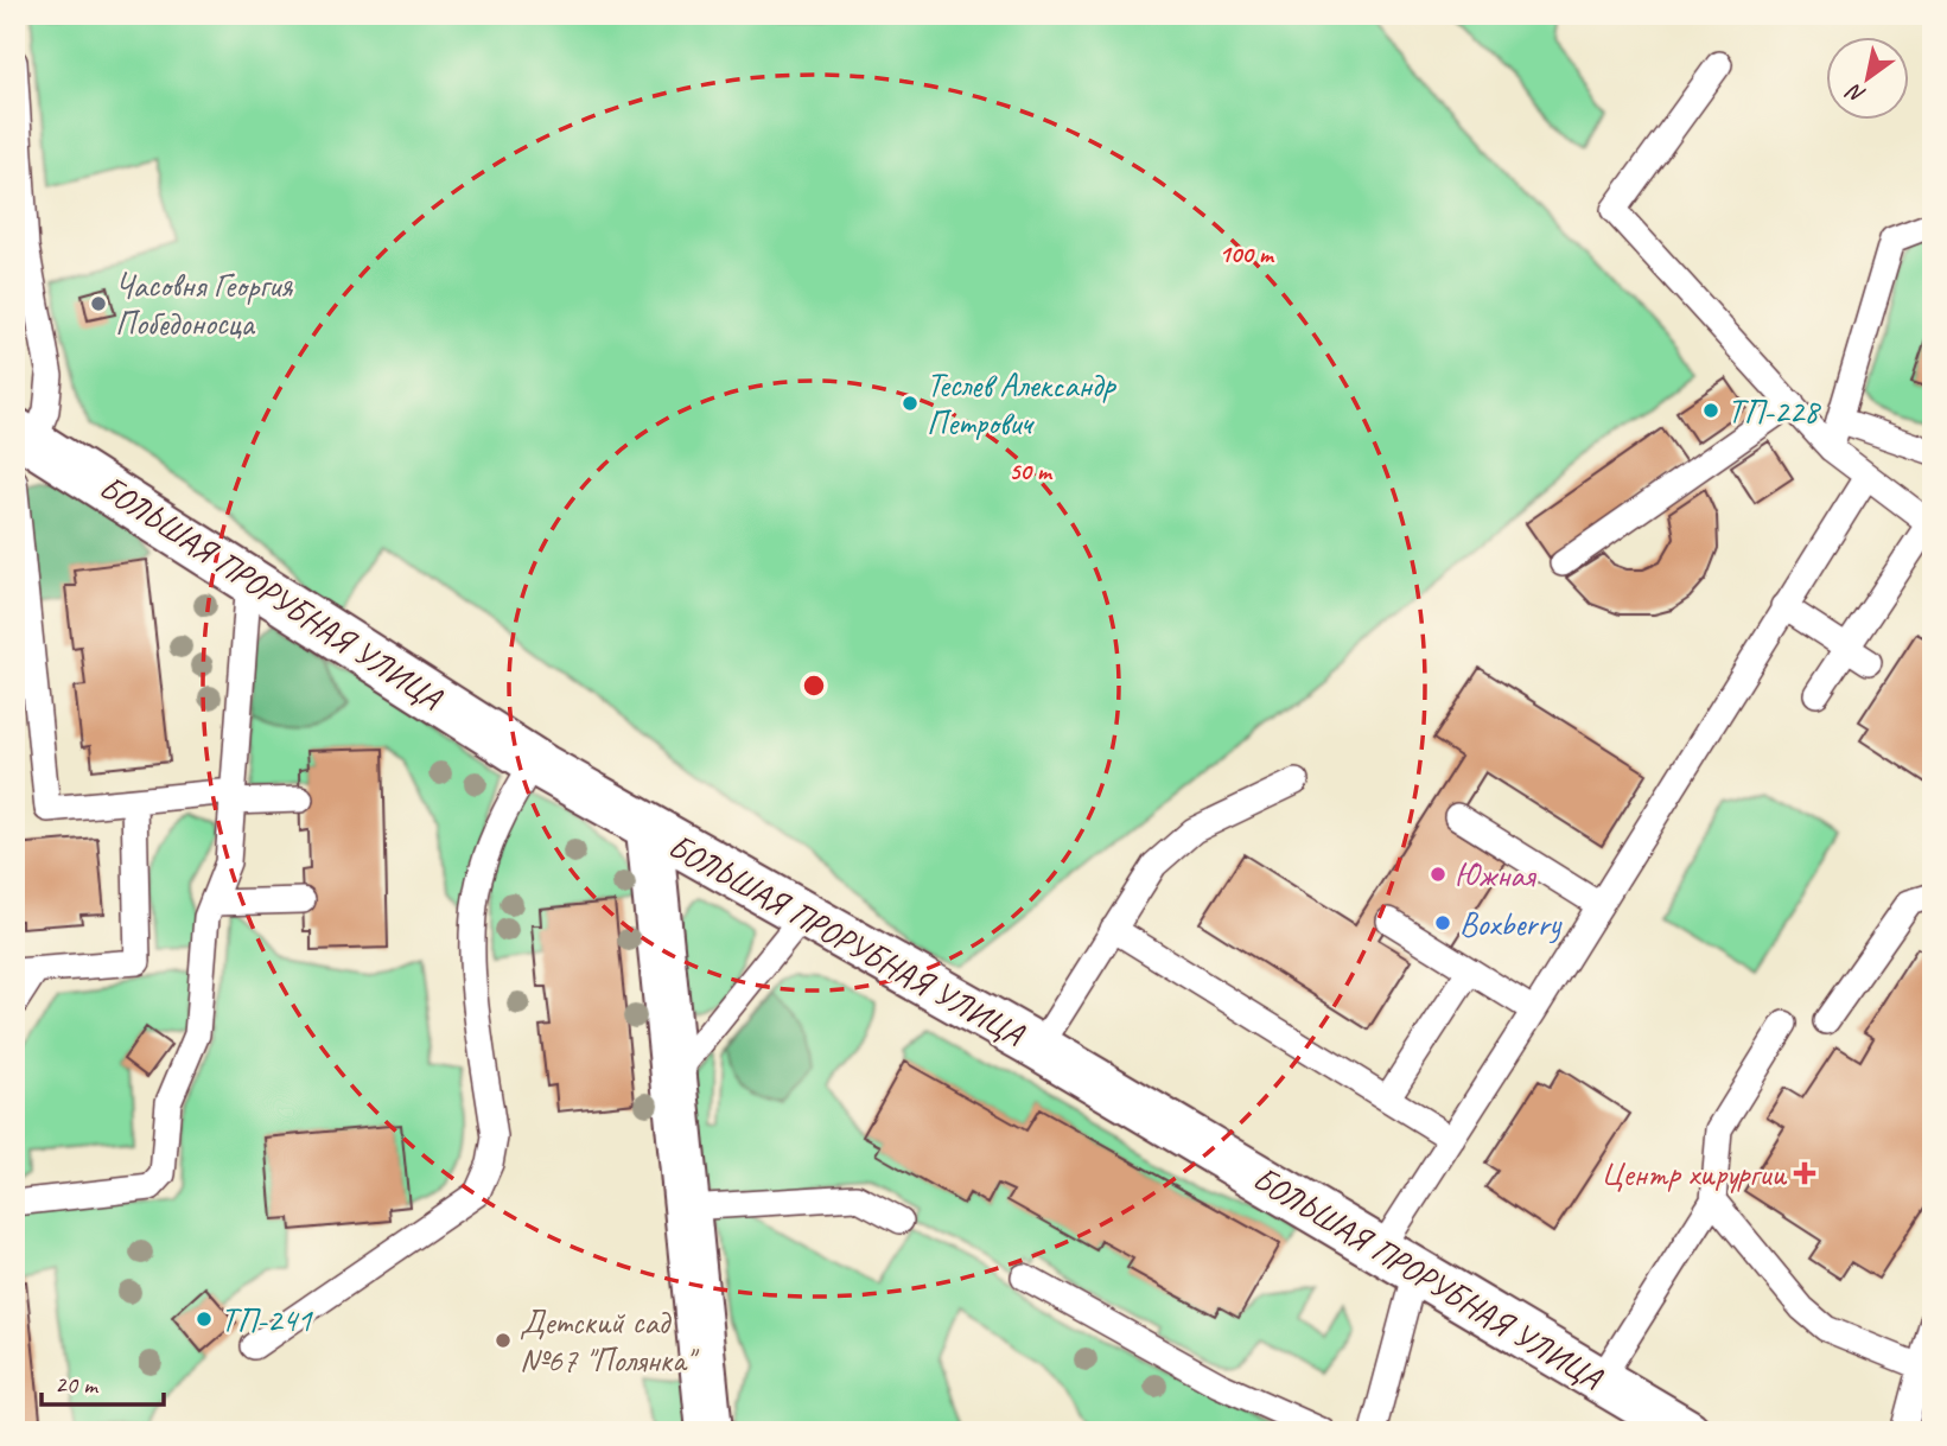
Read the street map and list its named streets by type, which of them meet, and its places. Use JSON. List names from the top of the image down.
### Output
{
  "streets": {
    "street": ["БОЛЬШАЯ ПРОРУБНАЯ УЛИЦА"]
  },
  "places": {
    "other": [
      "Часовня Георгия Победоносца",
      "Теслев Александр Петрович",
      "ТП-228",
      "Южная",
      "Boxberry",
      "ТП-241",
      "Детский сад №67 \"Полянка\""
    ],
    "health": ["Центр хирургии"]
  },
  "scale_bar": "20 m",
  "north": "bottom left",
  "rings": ["100 m", "50 m"]
}
